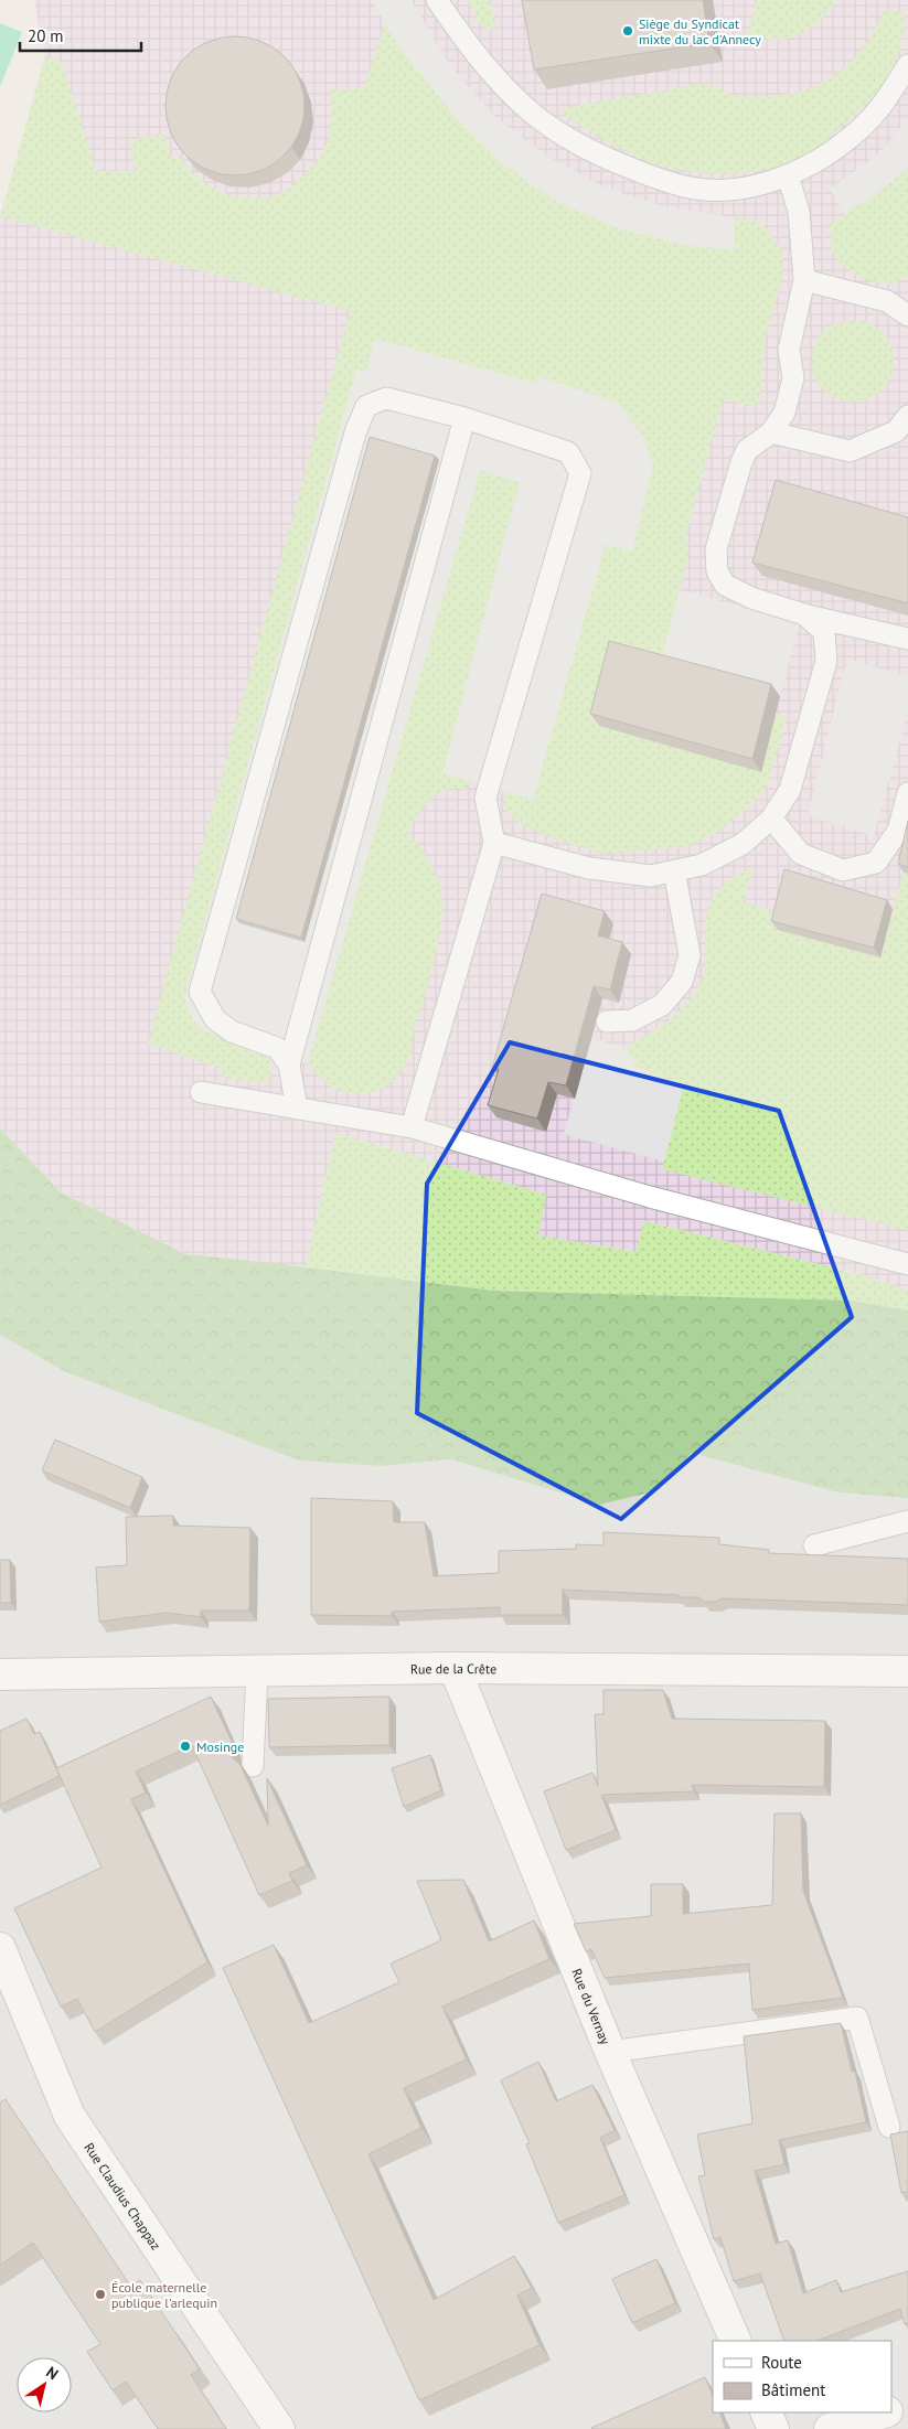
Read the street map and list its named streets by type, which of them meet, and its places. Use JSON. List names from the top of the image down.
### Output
{
  "streets": {
    "street": ["Rue de la Crête", "Rue du Vernay", "Rue Claudius Chappaz"]
  },
  "crossings": [
    ["Rue de la Crête", "Rue du Vernay"]
  ],
  "places": ["Siège du Syndicat mixte du lac d'Annecy", "Mosinge", "École maternelle publique l'arlequin"],
  "legend": ["Route", "Bâtiment"],
  "scale_bar": "20 m",
  "north": "top right"
}
